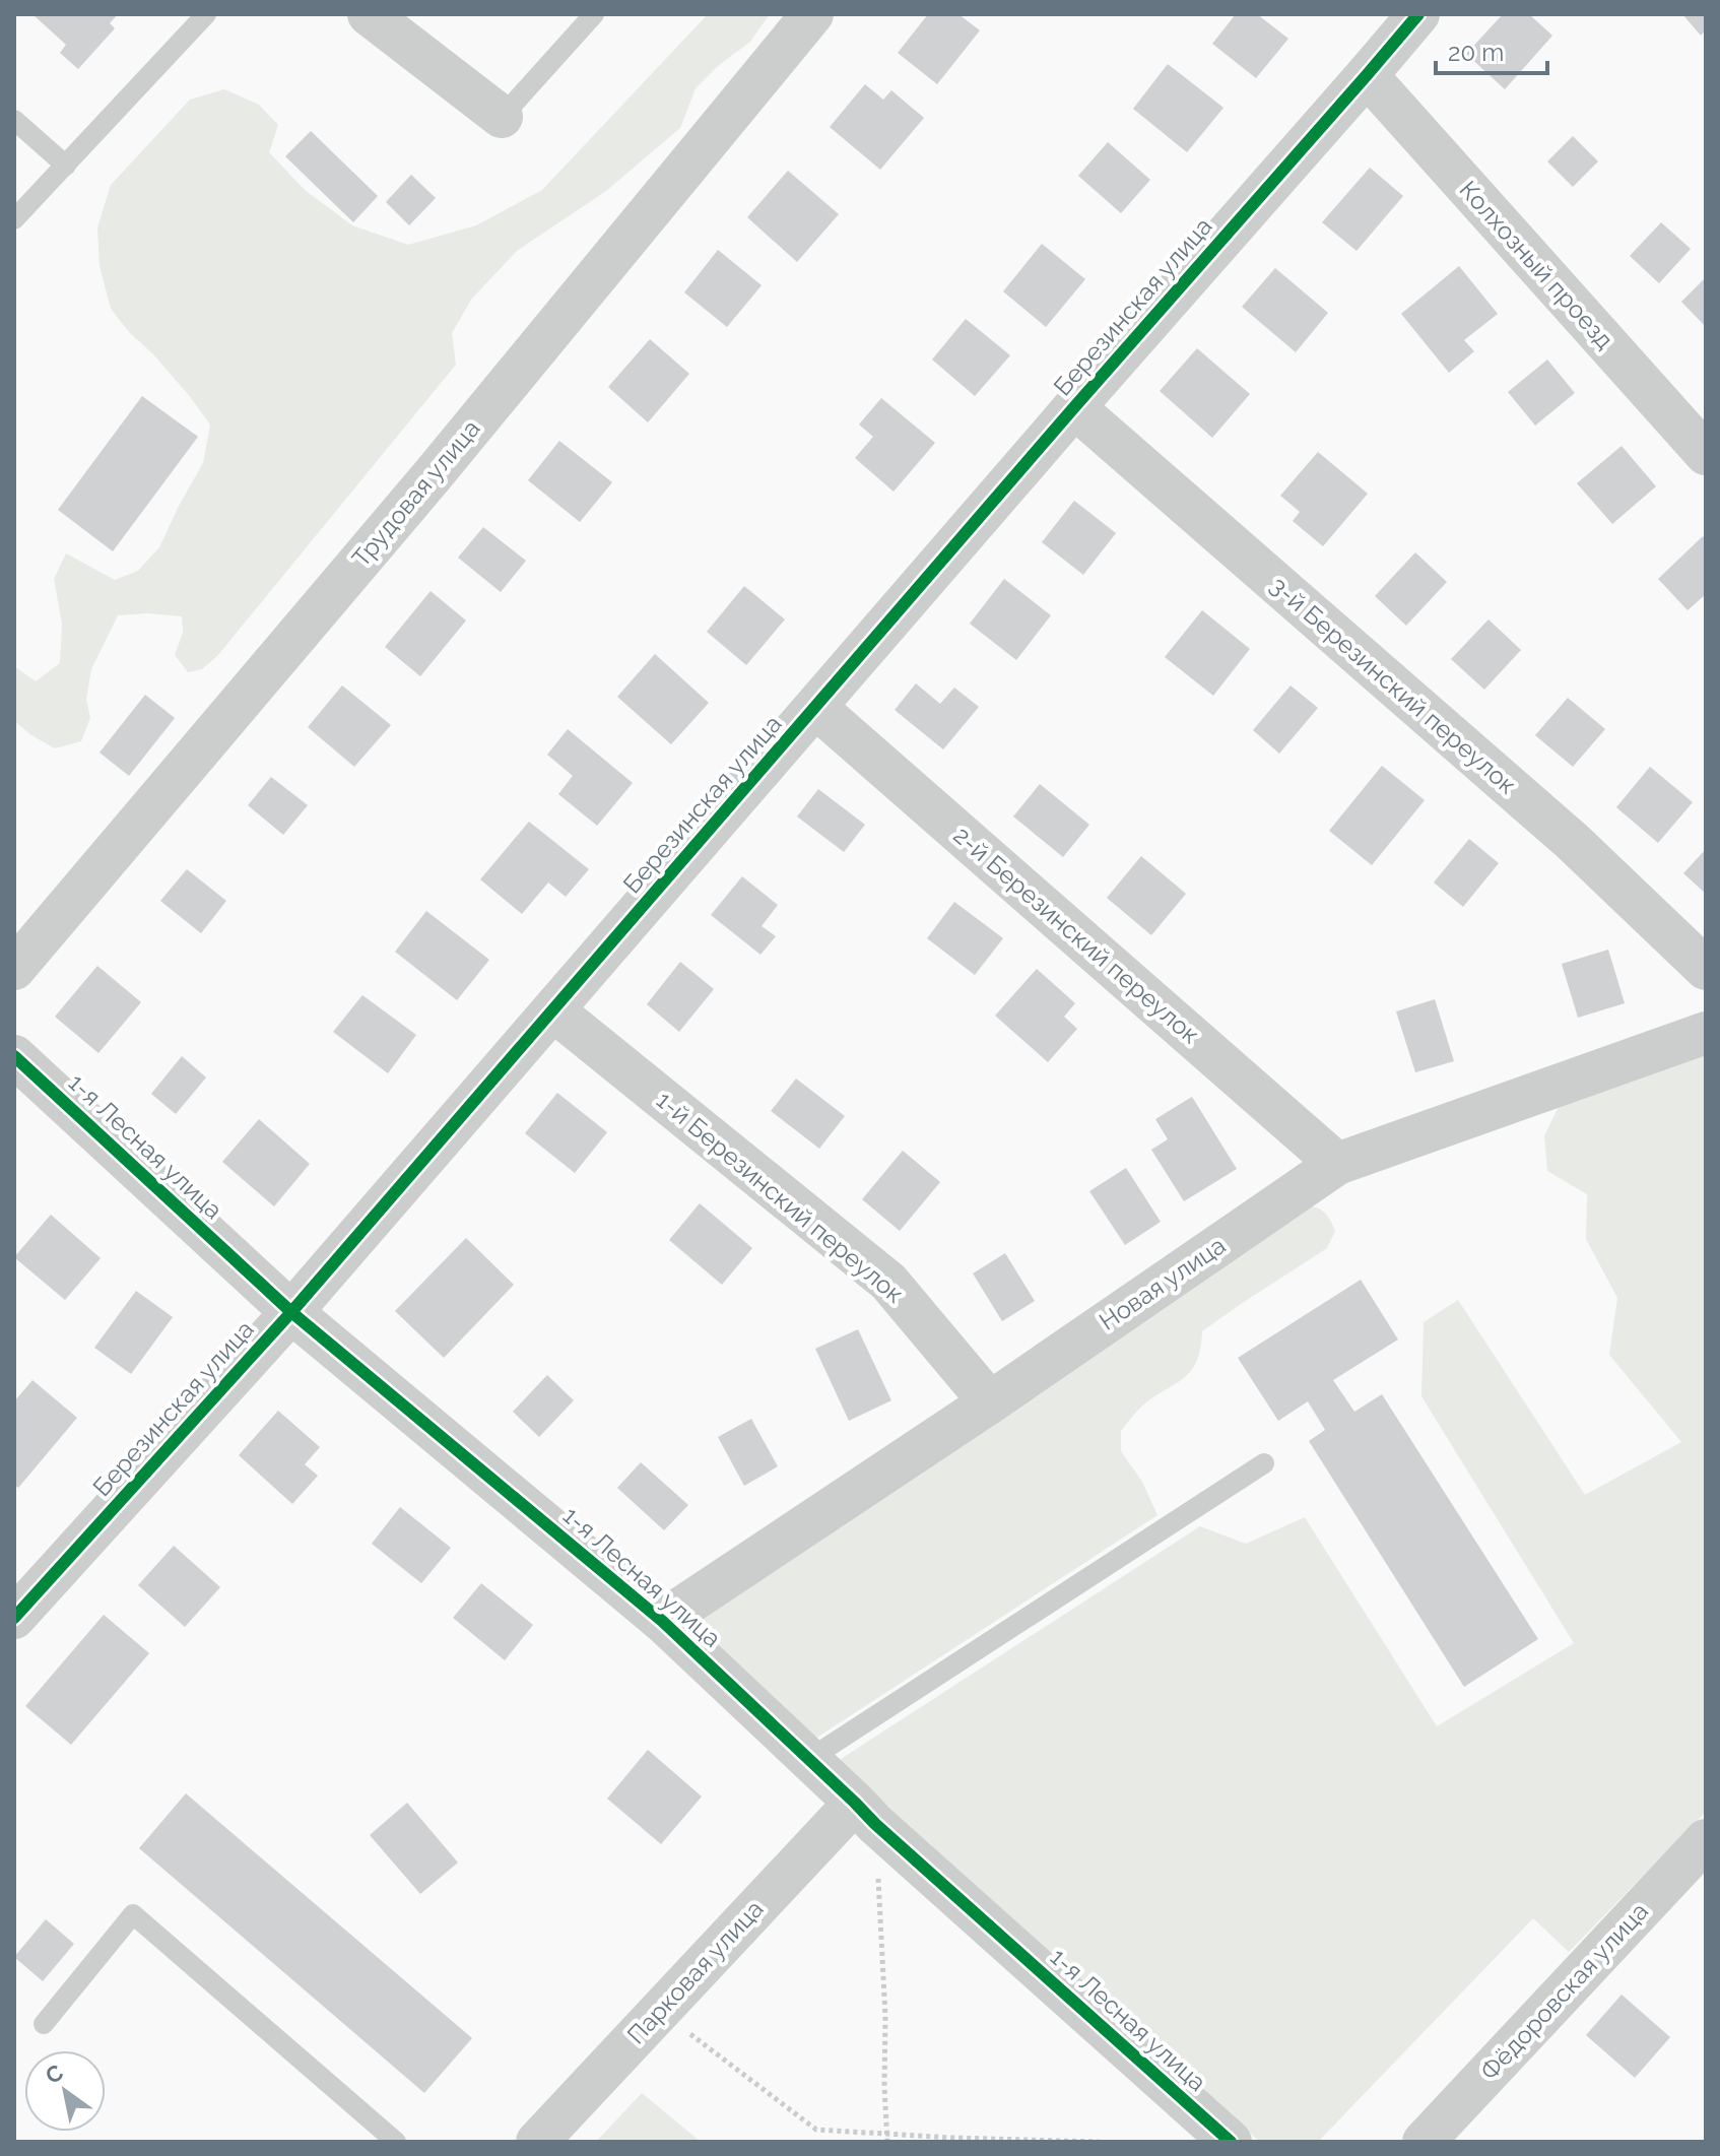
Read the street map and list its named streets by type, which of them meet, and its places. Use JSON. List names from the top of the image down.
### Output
{
  "streets": {
    "street": [
      "Колхозный проезд",
      "Березинская улица",
      "Трудовая улица",
      "3-й Березинский переулок",
      "2-й Березинский переулок",
      "1-я Лесная улица",
      "1-й Березинский переулок",
      "Новая улица",
      "Парковая улица",
      "Фёдоровская улица"
    ]
  },
  "crossings": [
    ["Колхозный проезд", "Березинская улица"],
    ["Березинская улица", "3-й Березинский переулок"],
    ["Березинская улица", "2-й Березинский переулок"],
    ["Березинская улица", "1-я Лесная улица"],
    ["Березинская улица", "1-й Березинский переулок"],
    ["2-й Березинский переулок", "Новая улица"],
    ["1-я Лесная улица", "Новая улица"],
    ["1-я Лесная улица", "Парковая улица"],
    ["1-й Березинский переулок", "Новая улица"]
  ],
  "scale_bar": "20 m",
  "north": "top left"
}
